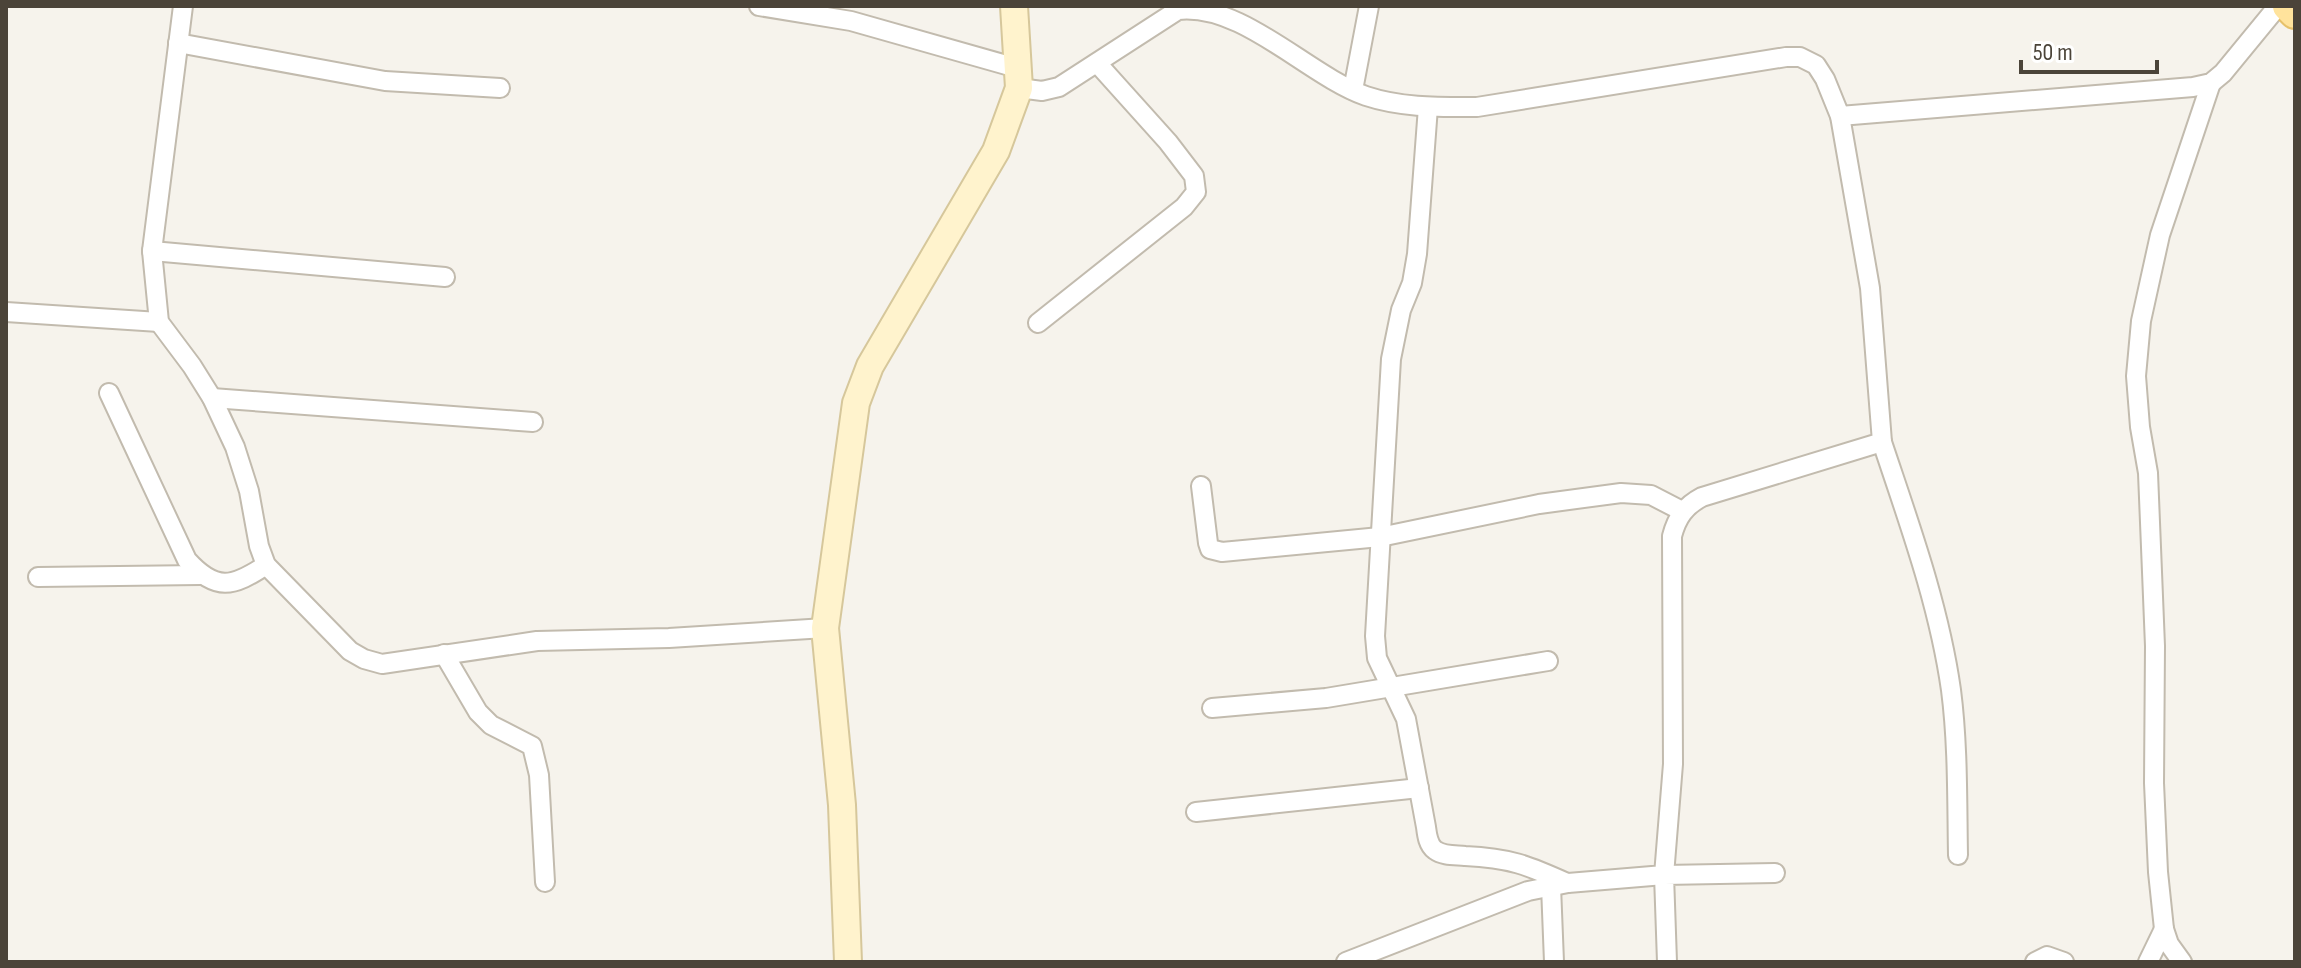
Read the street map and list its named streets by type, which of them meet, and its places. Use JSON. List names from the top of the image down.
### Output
{
  "scale_bar": "50 m"
}
